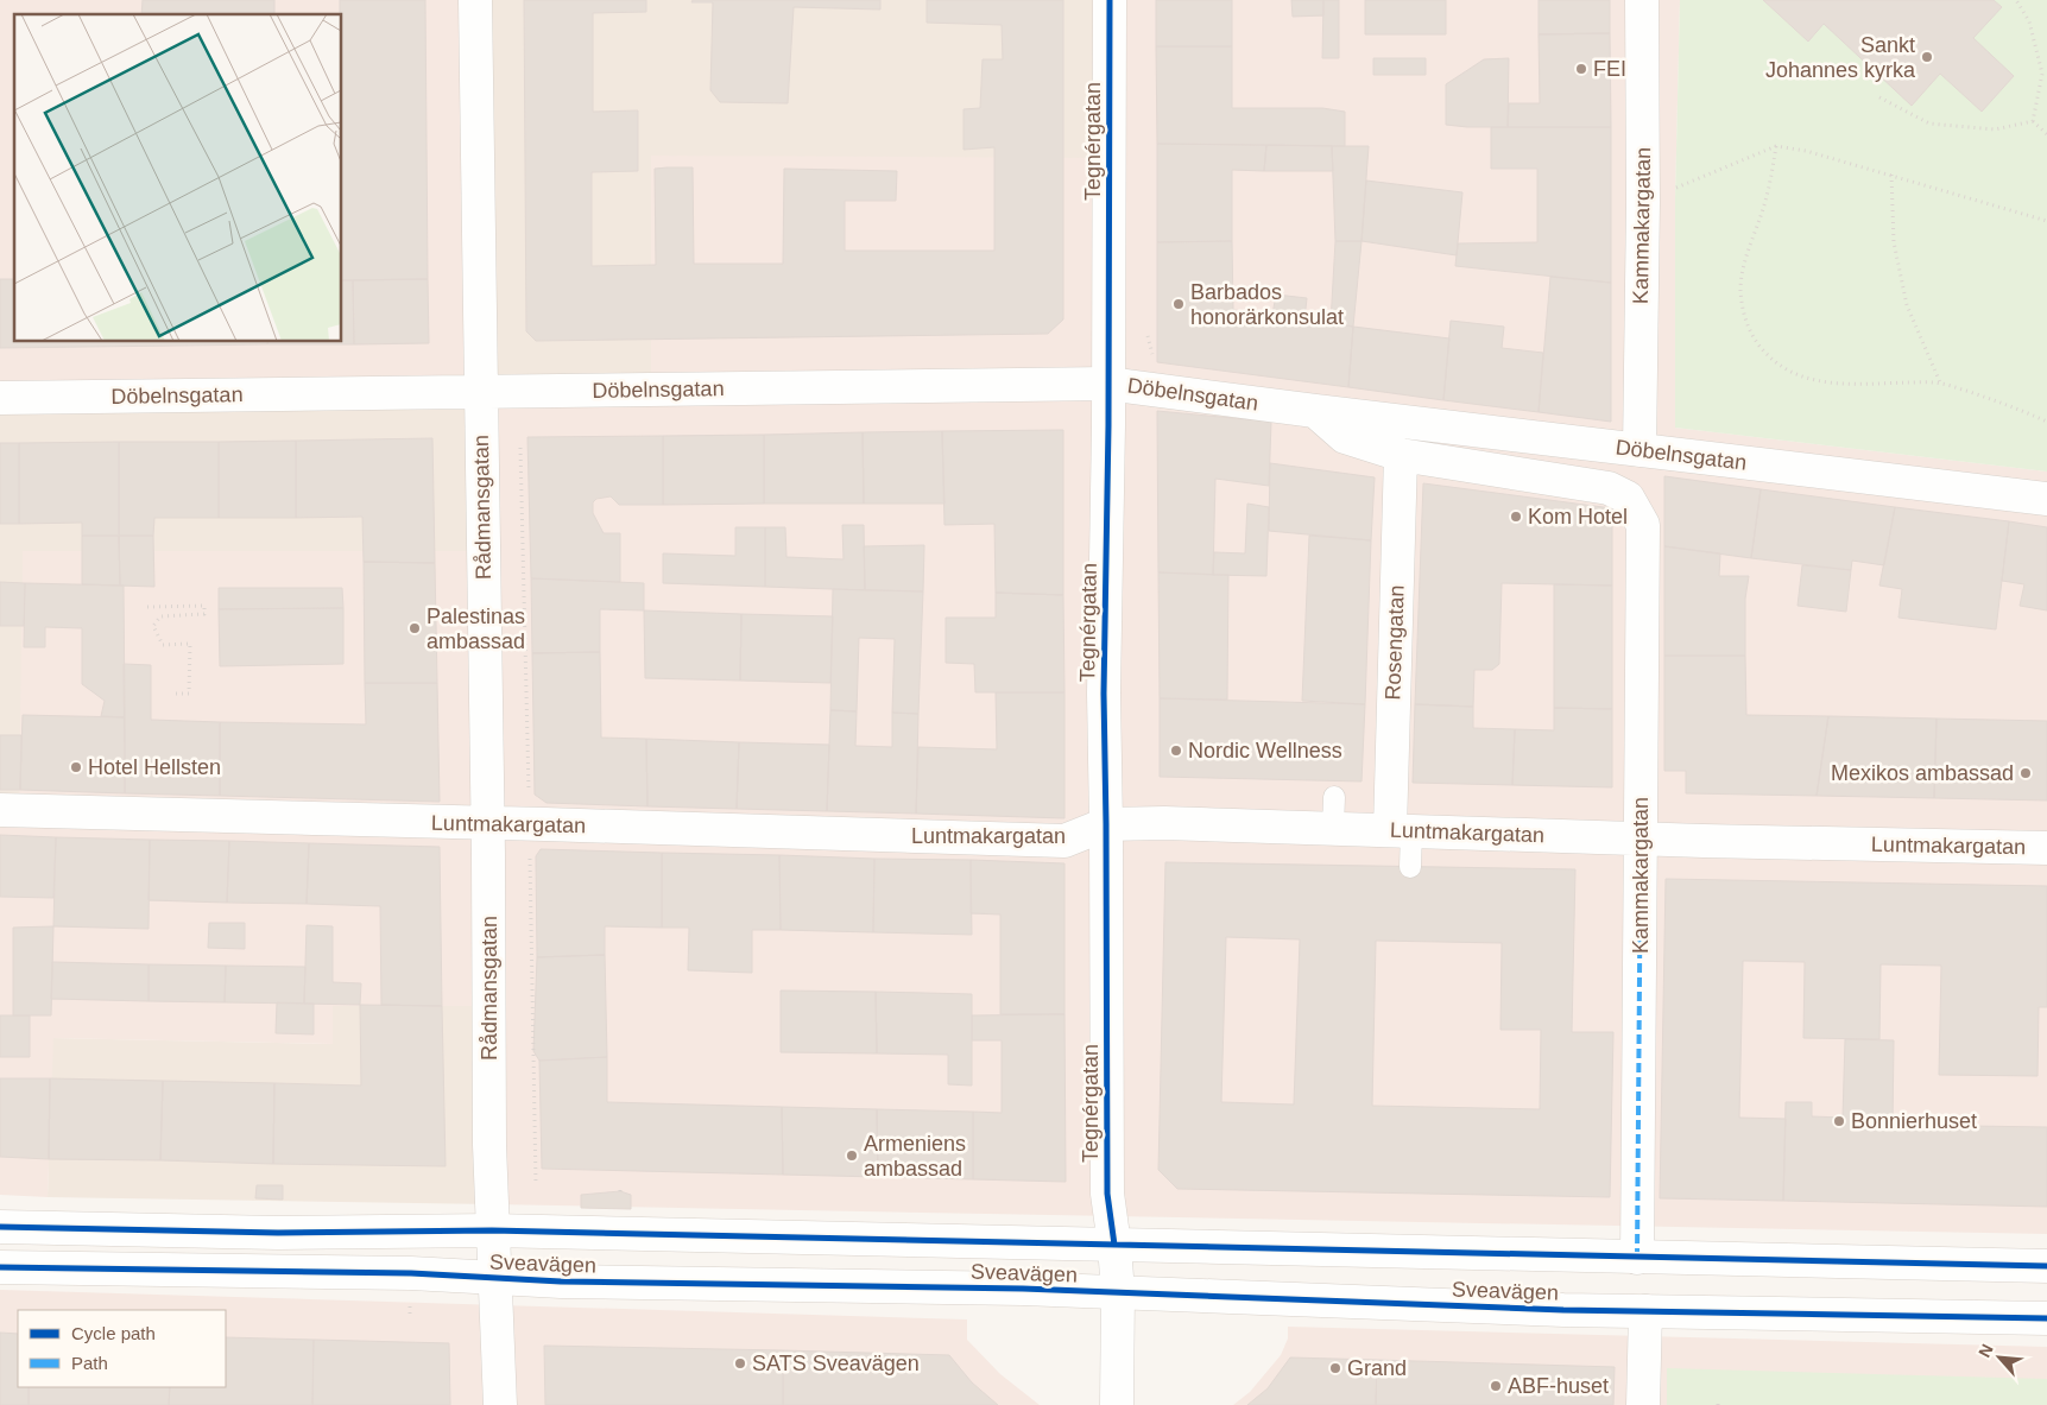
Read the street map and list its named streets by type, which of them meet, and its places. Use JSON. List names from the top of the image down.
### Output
{
  "streets": {
    "street": [
      "Tegnérgatan",
      "Kammakargatan",
      "Döbelnsgatan",
      "Rådmansgatan",
      "Rosengatan",
      "Luntmakargatan",
      "Sveavägen"
    ]
  },
  "crossings": [
    ["Tegnérgatan", "Döbelnsgatan"],
    ["Tegnérgatan", "Luntmakargatan"],
    ["Tegnérgatan", "Sveavägen"],
    ["Kammakargatan", "Döbelnsgatan"],
    ["Kammakargatan", "Luntmakargatan"],
    ["Kammakargatan", "Sveavägen"],
    ["Döbelnsgatan", "Rådmansgatan"],
    ["Döbelnsgatan", "Rosengatan"],
    ["Rådmansgatan", "Luntmakargatan"],
    ["Rådmansgatan", "Sveavägen"],
    ["Rosengatan", "Luntmakargatan"]
  ],
  "places": [
    "Sankt Johannes kyrka",
    "FEI",
    "Barbados honorärkonsulat",
    "Kom Hotel",
    "Palestinas ambassad",
    "Nordic Wellness",
    "Hotel Hellsten",
    "Mexikos ambassad",
    "Bonnierhuset",
    "Armeniens ambassad",
    "SATS Sveavägen",
    "Grand",
    "ABF-huset"
  ],
  "legend": ["Cycle path", "Path"],
  "north": "top left"
}
